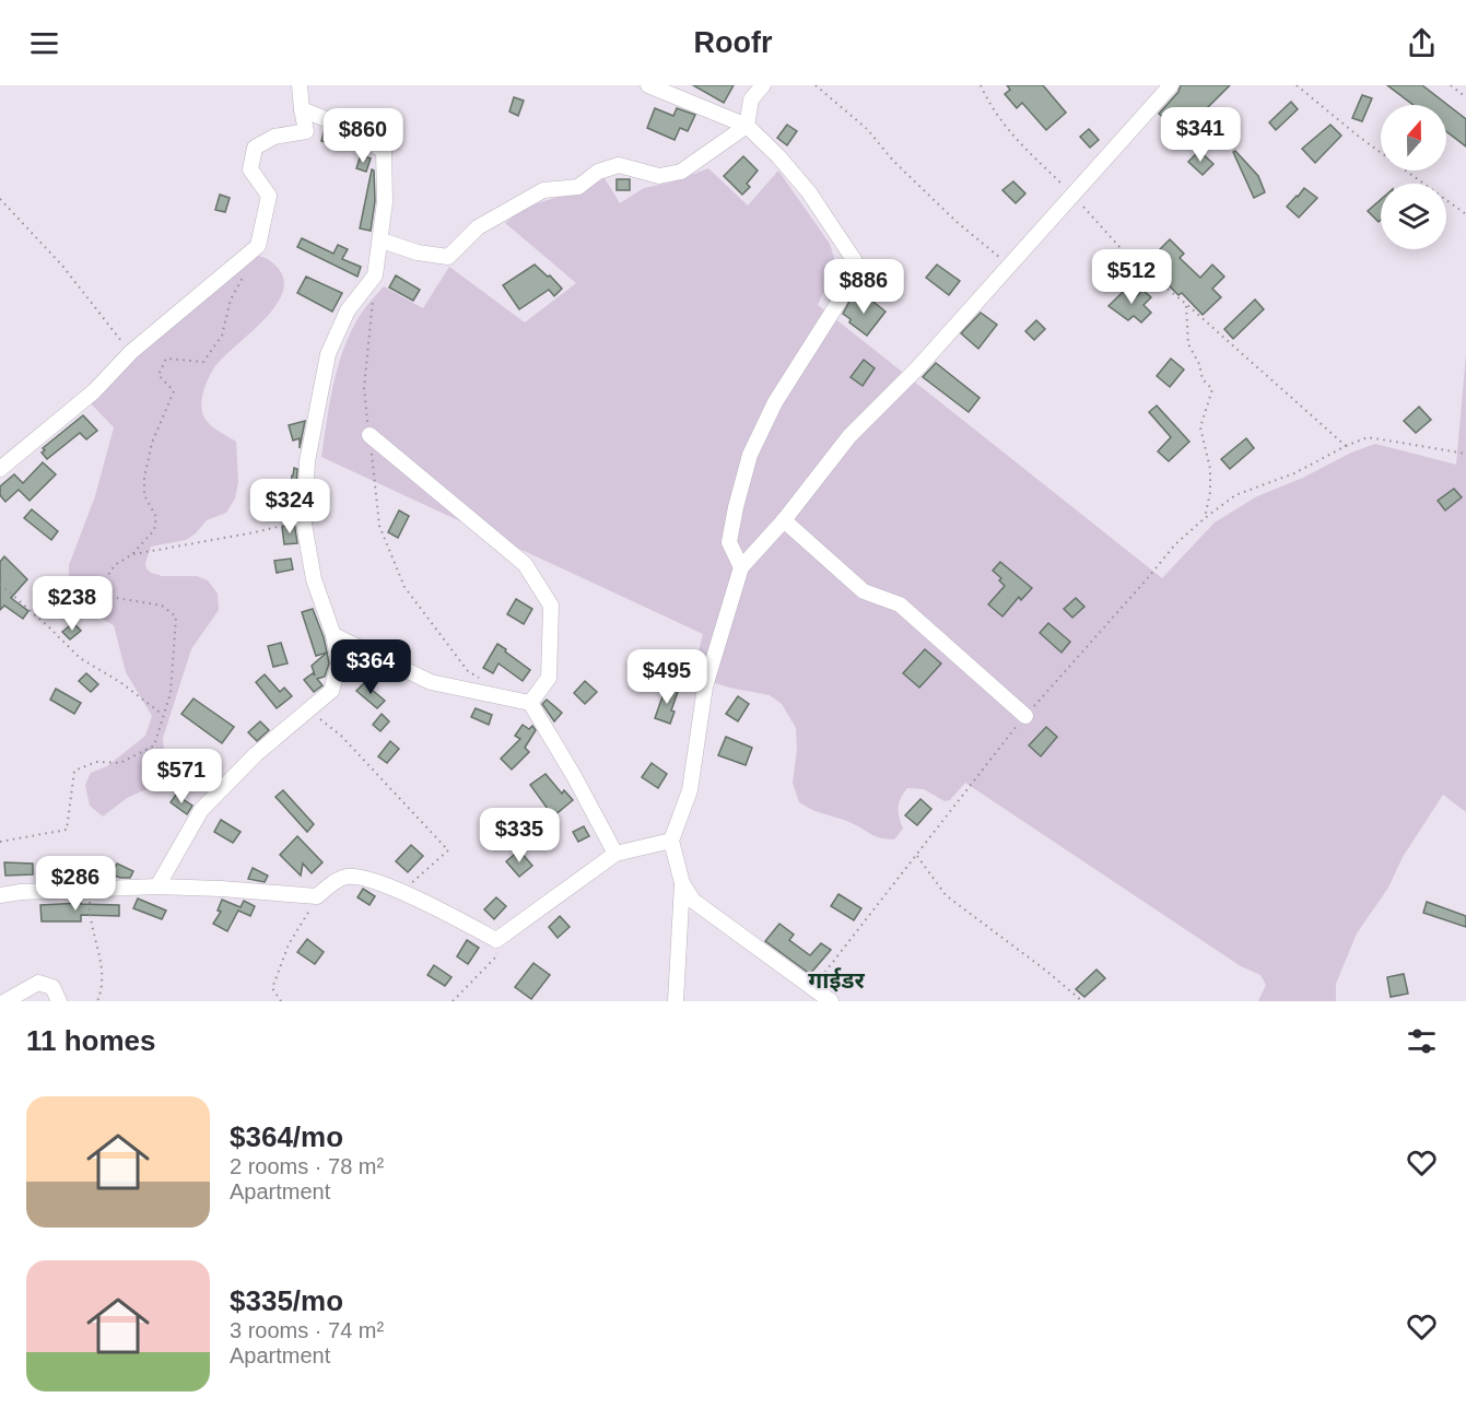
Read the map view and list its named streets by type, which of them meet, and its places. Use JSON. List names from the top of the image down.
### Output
{
  "districts": ["गाईडर"],
  "north": "top",
  "page": {
    "header": "Roofr",
    "price": [
      "$341",
      "$860",
      "$512",
      "$886",
      "$324",
      "$238",
      "$364",
      "$495",
      "$571",
      "$335",
      "$286"
    ],
    "heading": "11 homes",
    "list": [
      {
        "name": "$364/mo",
        "note": "2 rooms · 78 m² · Apartment"
      },
      {
        "name": "$335/mo",
        "note": "3 rooms · 74 m² · Apartment"
      }
    ]
  }
}
